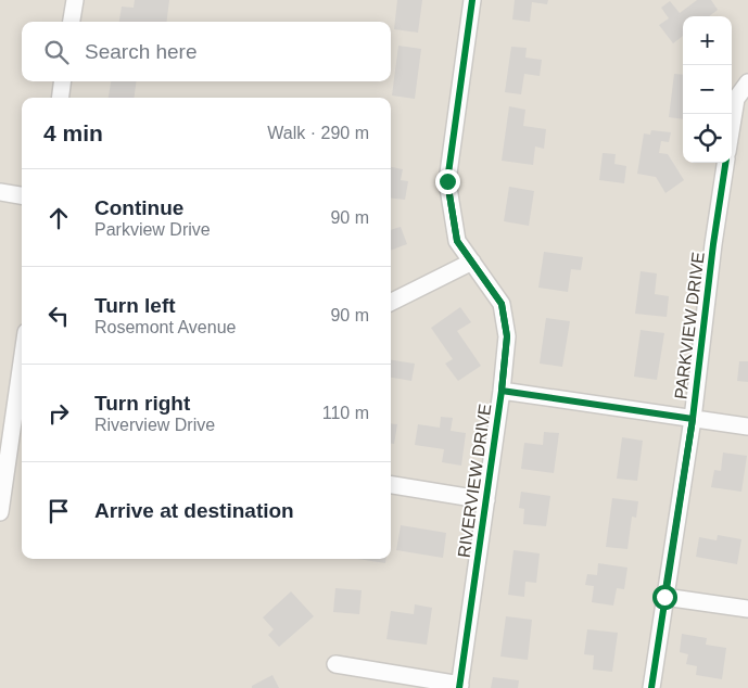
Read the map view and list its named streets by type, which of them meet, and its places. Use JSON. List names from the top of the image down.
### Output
{
  "streets": {
    "street": ["PARKVIEW DRIVE", "RIVERVIEW DRIVE"]
  },
  "page": {
    "map_buttons": ["+", "−"],
    "search": "Search here",
    "heading": ["4 min", "Walk · 290 m"],
    "list": [
      ["Continue", "Parkview Drive", "90 m"],
      ["Turn left", "Rosemont Avenue", "90 m"],
      ["Turn right", "Riverview Drive", "110 m"],
      "Arrive at destination"
    ]
  }
}
